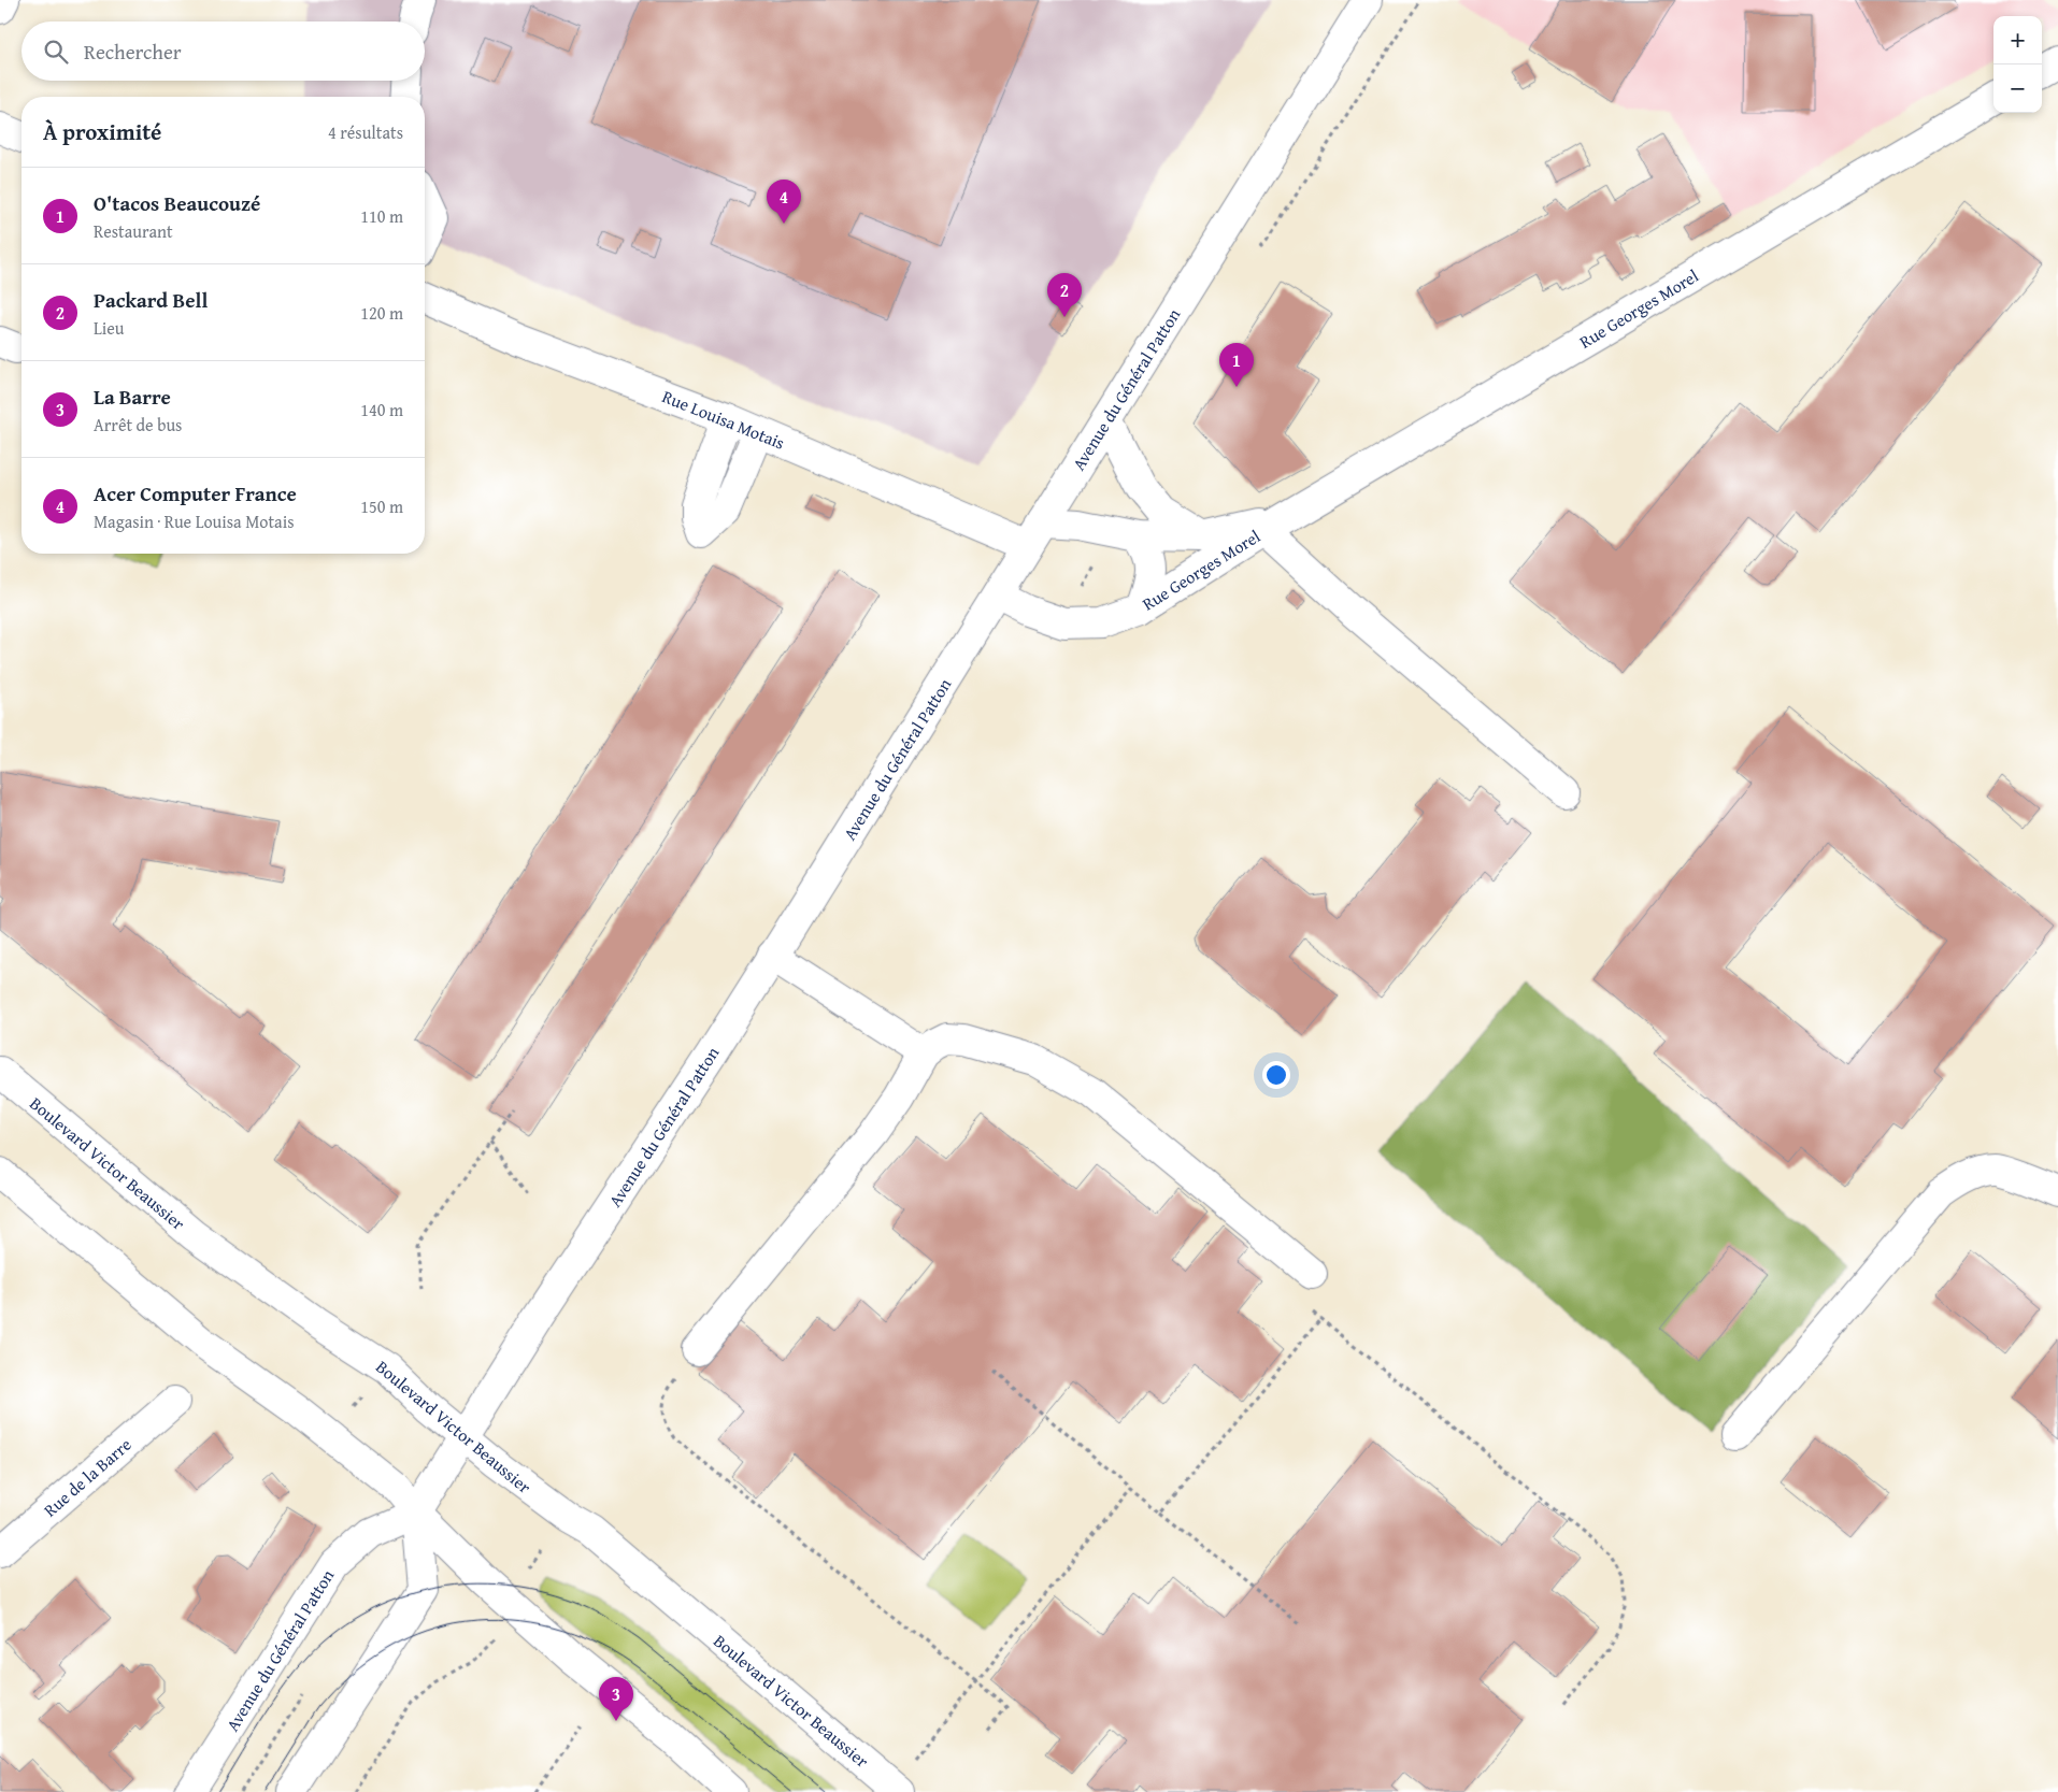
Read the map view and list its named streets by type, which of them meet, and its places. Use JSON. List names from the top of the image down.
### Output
{
  "streets": {
    "street": [
      "Rue Georges Morel",
      "Avenue du Général Patton",
      "Rue Louisa Motais",
      "Boulevard Victor Beaussier",
      "Rue de la Barre"
    ]
  },
  "crossings": [
    ["Rue Georges Morel", "Avenue du Général Patton"],
    ["Rue Georges Morel", "Rue Louisa Motais"],
    ["Avenue du Général Patton", "Rue Louisa Motais"],
    ["Avenue du Général Patton", "Boulevard Victor Beaussier"]
  ],
  "page": {
    "map_buttons": ["+", "−"],
    "search": "Rechercher",
    "heading": ["À proximité", "4 résultats"],
    "list": [
      {
        "mark": "1",
        "name": "O'tacos Beaucouzé",
        "note": "Restaurant",
        "value": "110 m"
      },
      {
        "mark": "2",
        "name": "Packard Bell",
        "note": "Lieu",
        "value": "120 m"
      },
      {
        "mark": "3",
        "name": "La Barre",
        "note": "Arrêt de bus",
        "value": "140 m"
      },
      {
        "mark": "4",
        "name": "Acer Computer France",
        "note": "Magasin · Rue Louisa Motais",
        "value": "150 m"
      }
    ],
    "pins": [
      "4",
      "2",
      "1",
      "3"
    ]
  }
}
